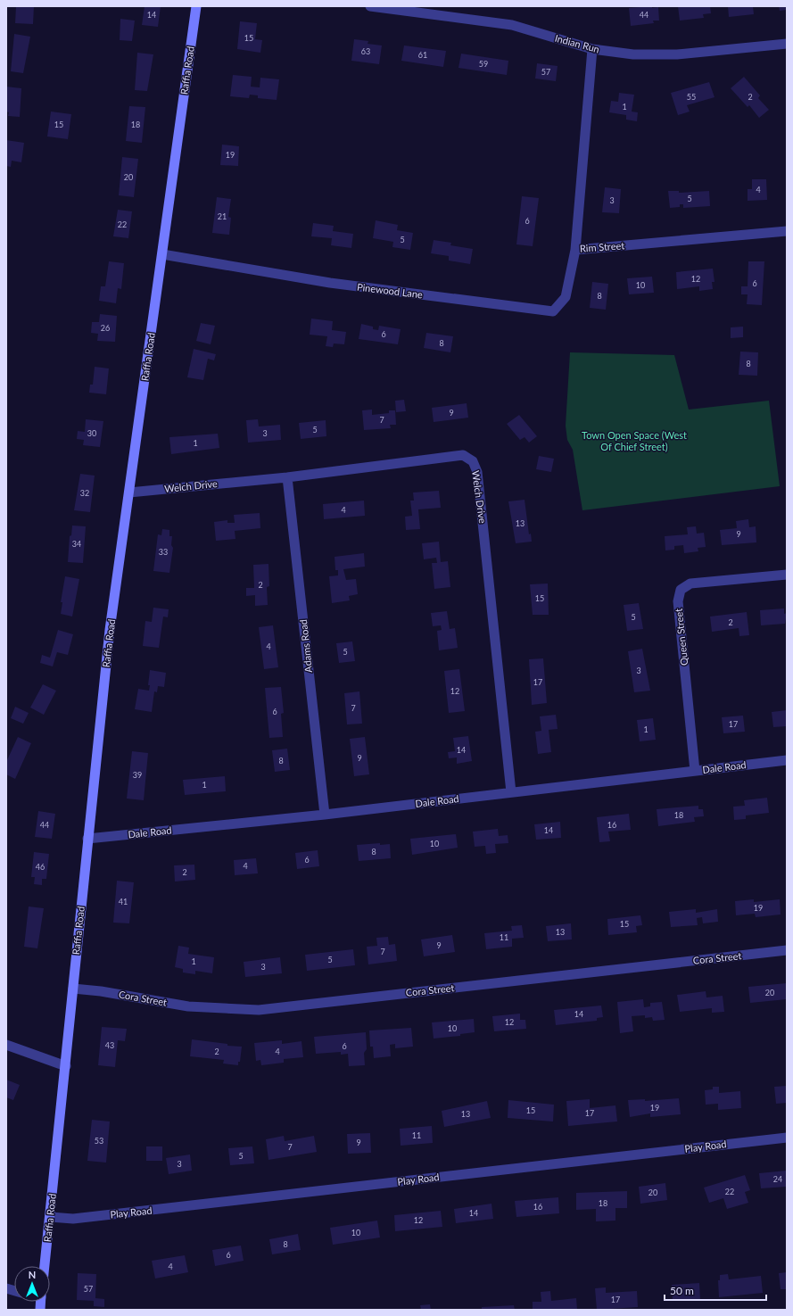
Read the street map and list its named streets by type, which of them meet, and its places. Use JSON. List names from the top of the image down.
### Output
{
  "streets": {
    "main road": ["Raffia Road"],
    "street": [
      "Indian Run",
      "Rim Street",
      "Pinewood Lane",
      "Welch Drive",
      "Queen Street",
      "Adams Road",
      "Dale Road",
      "Cora Street",
      "Play Road"
    ]
  },
  "crossings": [
    ["Indian Run", "Rim Street"],
    ["Raffia Road", "Pinewood Lane"],
    ["Raffia Road", "Welch Drive"],
    ["Raffia Road", "Dale Road"],
    ["Raffia Road", "Cora Street"],
    ["Raffia Road", "Play Road"],
    ["Rim Street", "Pinewood Lane"],
    ["Welch Drive", "Adams Road"],
    ["Welch Drive", "Dale Road"],
    ["Queen Street", "Dale Road"],
    ["Adams Road", "Dale Road"]
  ],
  "parks": ["Town Open Space (West Of Chief Street)"],
  "house_numbers": [
    "14",
    "44",
    "15",
    "63",
    "61",
    "59",
    "57",
    "55",
    "2",
    "1",
    "15",
    "18",
    "19",
    "20",
    "4",
    "5",
    "3",
    "21",
    "6",
    "22",
    "5",
    "12",
    "6",
    "10",
    "8",
    "26",
    "6",
    "8",
    "8",
    "9",
    "7",
    "5",
    "30",
    "3",
    "1",
    "32",
    "4",
    "13",
    "9",
    "34",
    "33",
    "2",
    "15",
    "5",
    "2",
    "4",
    "5",
    "3",
    "17",
    "12",
    "7",
    "6",
    "17",
    "1",
    "14",
    "9",
    "8",
    "39",
    "1",
    "18",
    "44",
    "16",
    "14",
    "10",
    "8",
    "6",
    "4",
    "46",
    "2",
    "41",
    "19",
    "15",
    "13",
    "11",
    "9",
    "7",
    "5",
    "1",
    "3",
    "20",
    "14",
    "12",
    "10",
    "43",
    "6",
    "2",
    "4",
    "19",
    "15",
    "17",
    "13",
    "11",
    "53",
    "9",
    "7",
    "5",
    "3",
    "24",
    "22",
    "20",
    "18",
    "16",
    "14",
    "12",
    "10",
    "8",
    "6",
    "4",
    "57",
    "17"
  ],
  "scale_bar": "50 m",
  "north": "top"
}
